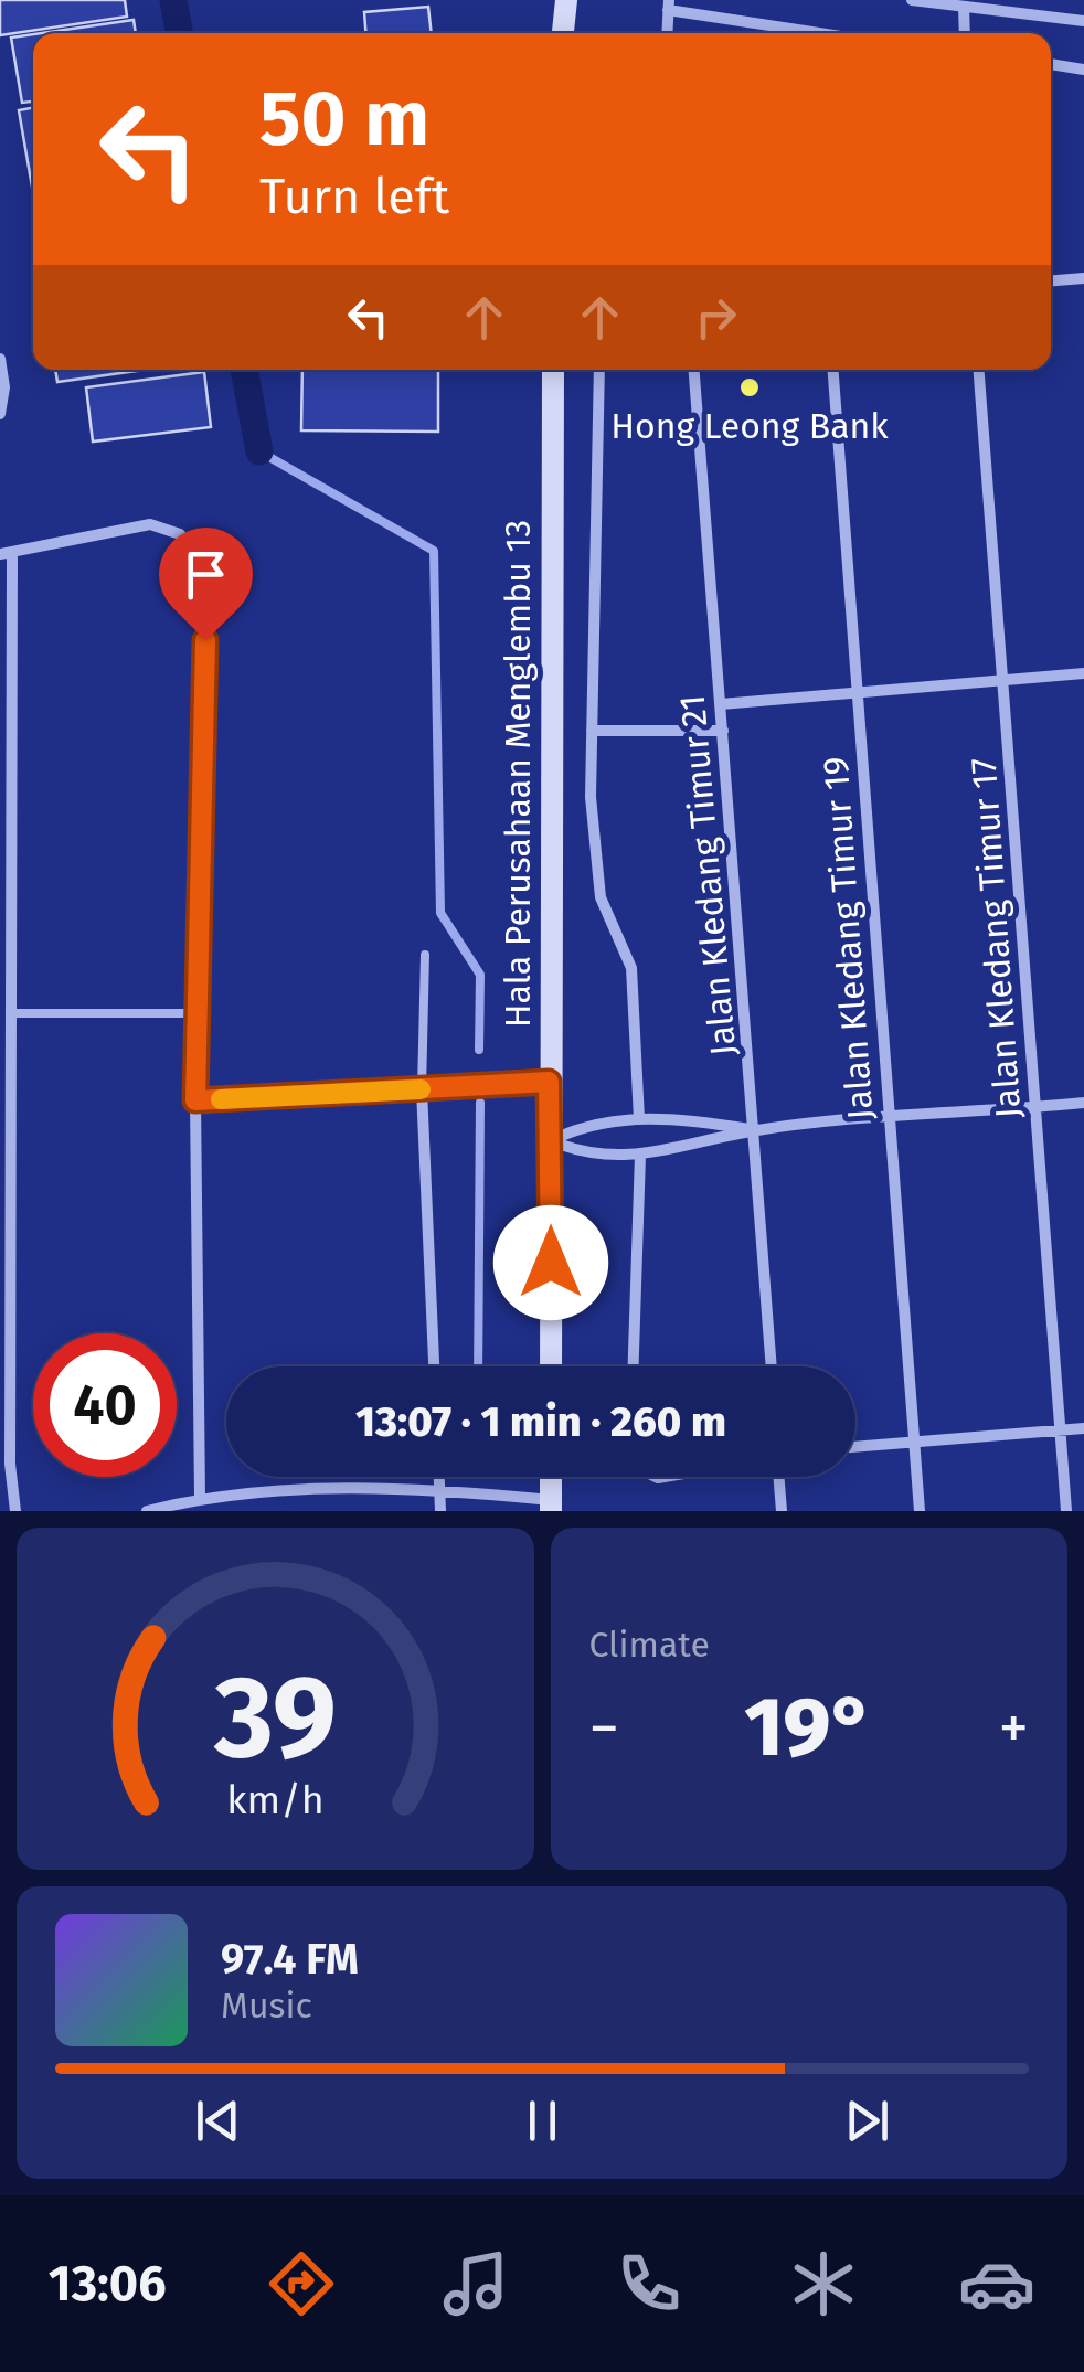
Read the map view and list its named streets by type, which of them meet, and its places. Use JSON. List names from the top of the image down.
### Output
{
  "streets": {
    "street": [
      "Hala Perusahaan Menglembu 13",
      "Jalan Kledang Timur 21",
      "Jalan Kledang Timur 19",
      "Jalan Kledang Timur 17"
    ]
  },
  "places": ["Hong Leong Bank"],
  "page": {
    "turn": ["50 m", "Turn left"],
    "limit": "40",
    "trip": "13:07 · 1 min · 260 m",
    "tile": "Climate",
    "heat": ["−", "19°", "+"],
    "song": ["97.4 FM", "Music"],
    "tabs": "13:06",
    "gauge": ["39", "km/h"]
  }
}
